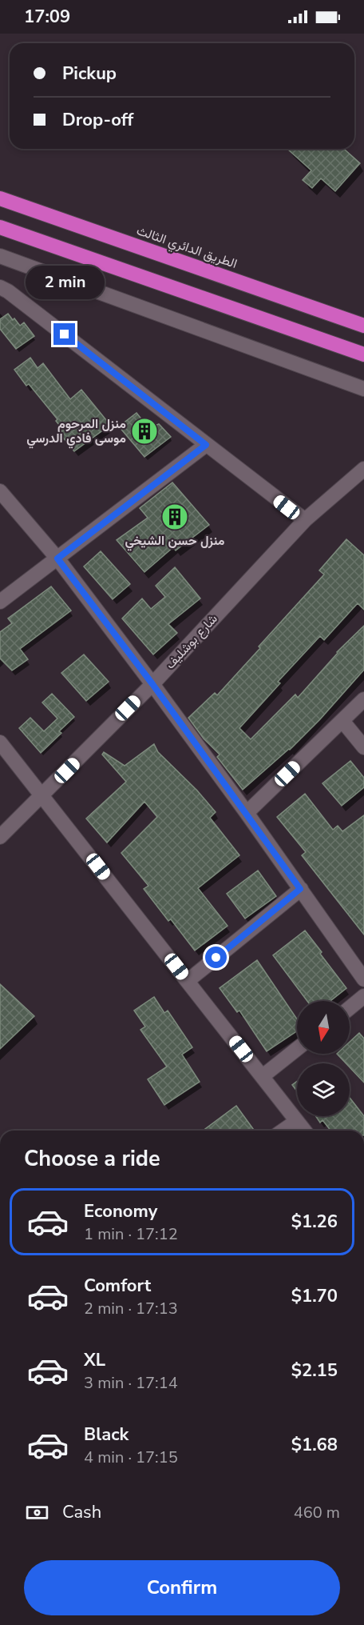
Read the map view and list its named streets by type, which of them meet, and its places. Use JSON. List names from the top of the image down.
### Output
{
  "streets": {
    "highway": ["الطريق الدائري الثالث"],
    "street": ["شارع بوشليف"]
  },
  "places": {
    "building": ["منزل المرحوم موسى فادي الدرسي", "منزل حسن الشيخي"]
  },
  "north": "bottom",
  "page": {
    "status": "17:09",
    "banner": ["Pickup", "Drop-off"],
    "bubble": "2 min",
    "heading": "Choose a ride",
    "list": [
      {
        "name": "Economy",
        "note": "1 min · 17:12",
        "value": "$1.26"
      },
      {
        "name": "Comfort",
        "note": "2 min · 17:13",
        "value": "$1.70"
      },
      {
        "name": "XL",
        "note": "3 min · 17:14",
        "value": "$2.15"
      },
      {
        "name": "Black",
        "note": "4 min · 17:15",
        "value": "$1.68"
      }
    ],
    "pay": ["Cash", "460 m"],
    "buttons": "Confirm"
  }
}
